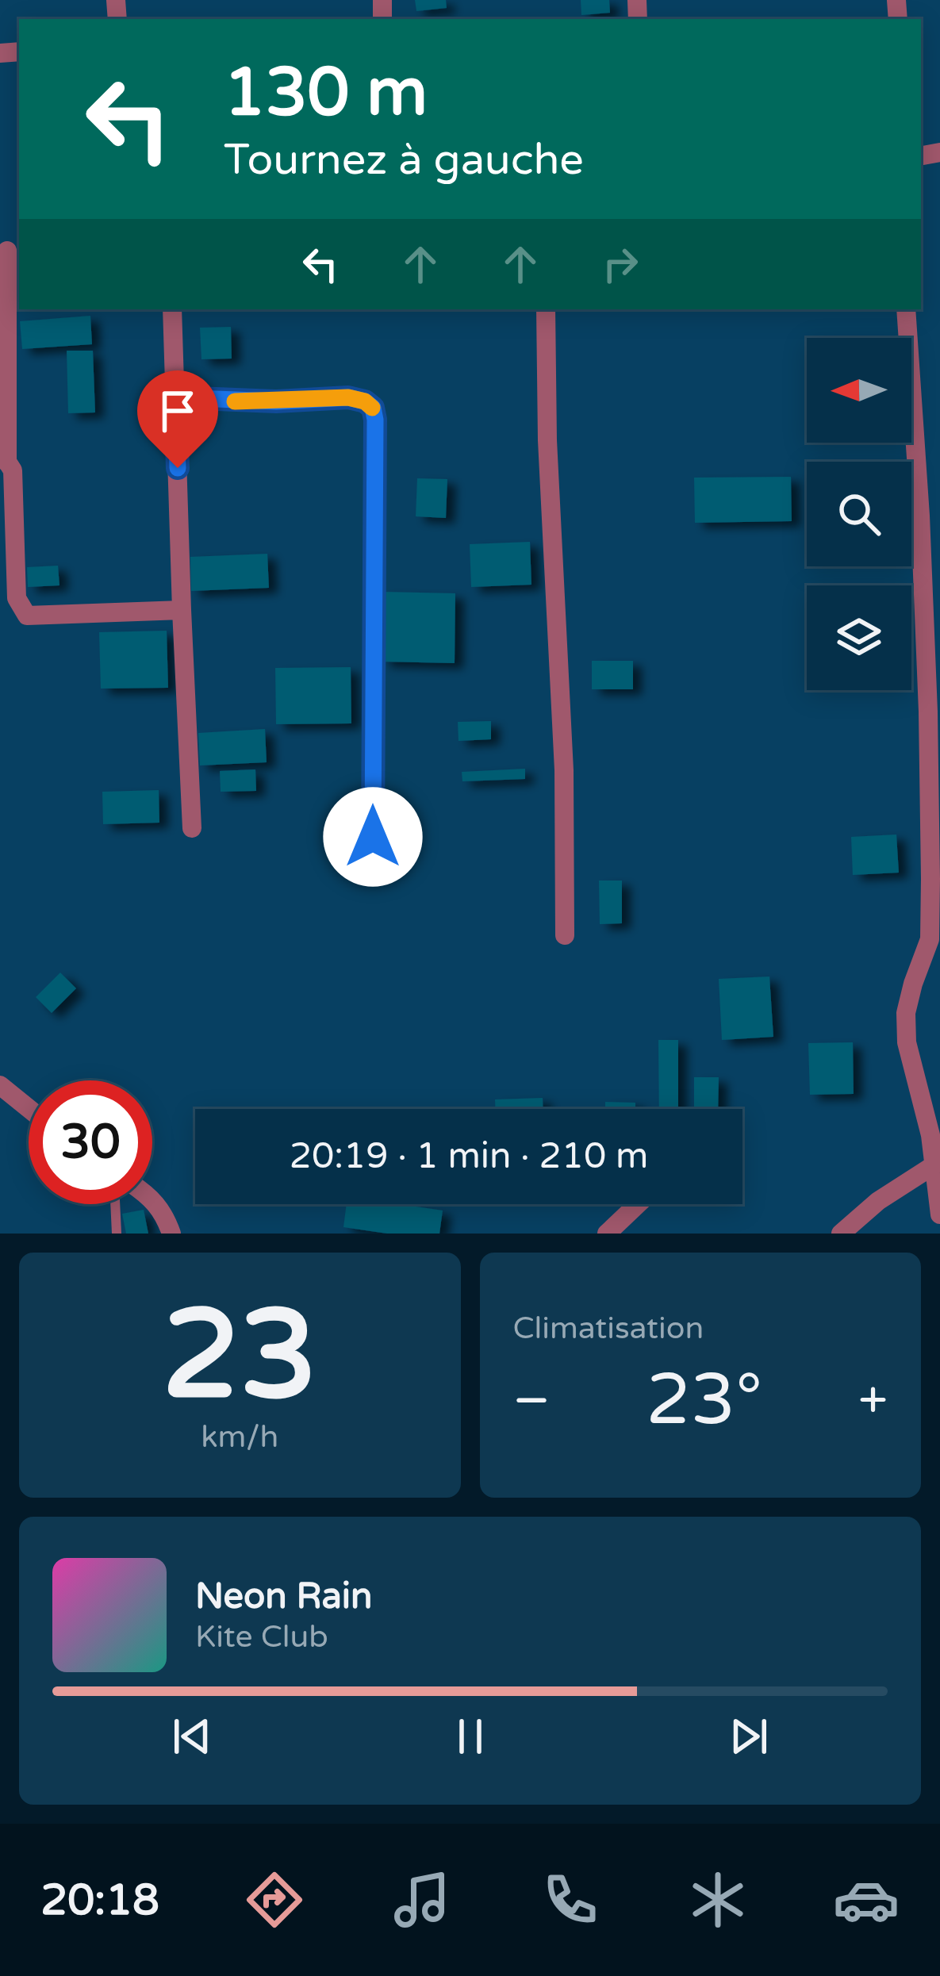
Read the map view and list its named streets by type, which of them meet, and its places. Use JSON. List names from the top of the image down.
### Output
{
  "north": "left",
  "page": {
    "turn": ["130 m", "Tournez à gauche"],
    "limit": "30",
    "trip": "20:19 · 1 min · 210 m",
    "tile": [
      ["23", "km/h"],
      "Climatisation"
    ],
    "heat": ["−", "23°", "+"],
    "song": ["Neon Rain", "Kite Club"],
    "tabs": "20:18"
  }
}
